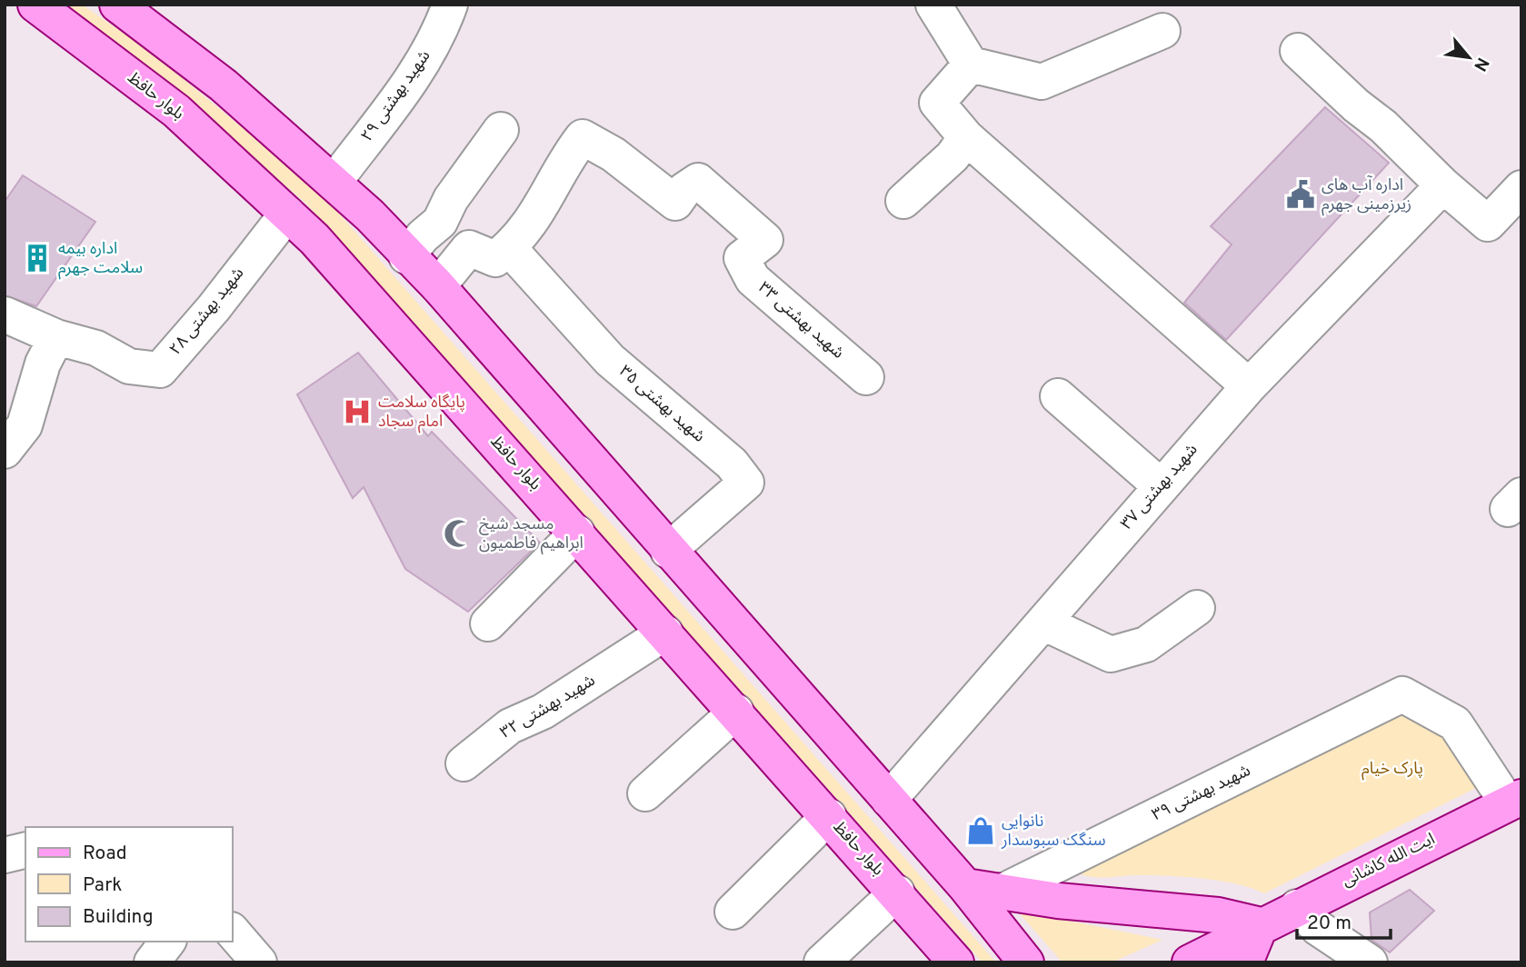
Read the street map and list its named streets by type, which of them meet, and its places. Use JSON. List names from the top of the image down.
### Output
{
  "streets": {
    "main road": ["بلوار حافظ", "ایت الله کاشانی"],
    "street": [
      "شهید بهشتی ۲۹",
      "شهید بهشتی ۲۸",
      "شهید بهشتی ۳۳",
      "شهید بهشتی ۳۵",
      "شهید بهشتی ۳۷",
      "شهید بهشتی ۳۲",
      "شهید بهشتی ۳۹"
    ]
  },
  "crossings": [
    ["بلوار حافظ", "شهید بهشتی ۲۸"],
    ["بلوار حافظ", "شهید بهشتی ۳۲"],
    ["شهید بهشتی ۳۳", "شهید بهشتی ۳۵"],
    ["شهید بهشتی ۳۹", "ایت الله کاشانی"]
  ],
  "parks": ["پارک خیام"],
  "places": {
    "public building": ["اداره آب های زیرزمینی جهرم"],
    "building": ["اداره بیمه سلامت جهرم"],
    "hospital": ["پایگاه سلامت امام سجاد"],
    "mosque": ["مسجد شیخ ابراهیم فاطمیون"],
    "shop": ["نانوایی سنگک سبوسدار"]
  },
  "legend": ["Road", "Park", "Building"],
  "scale_bar": "20 m",
  "north": "bottom right"
}
